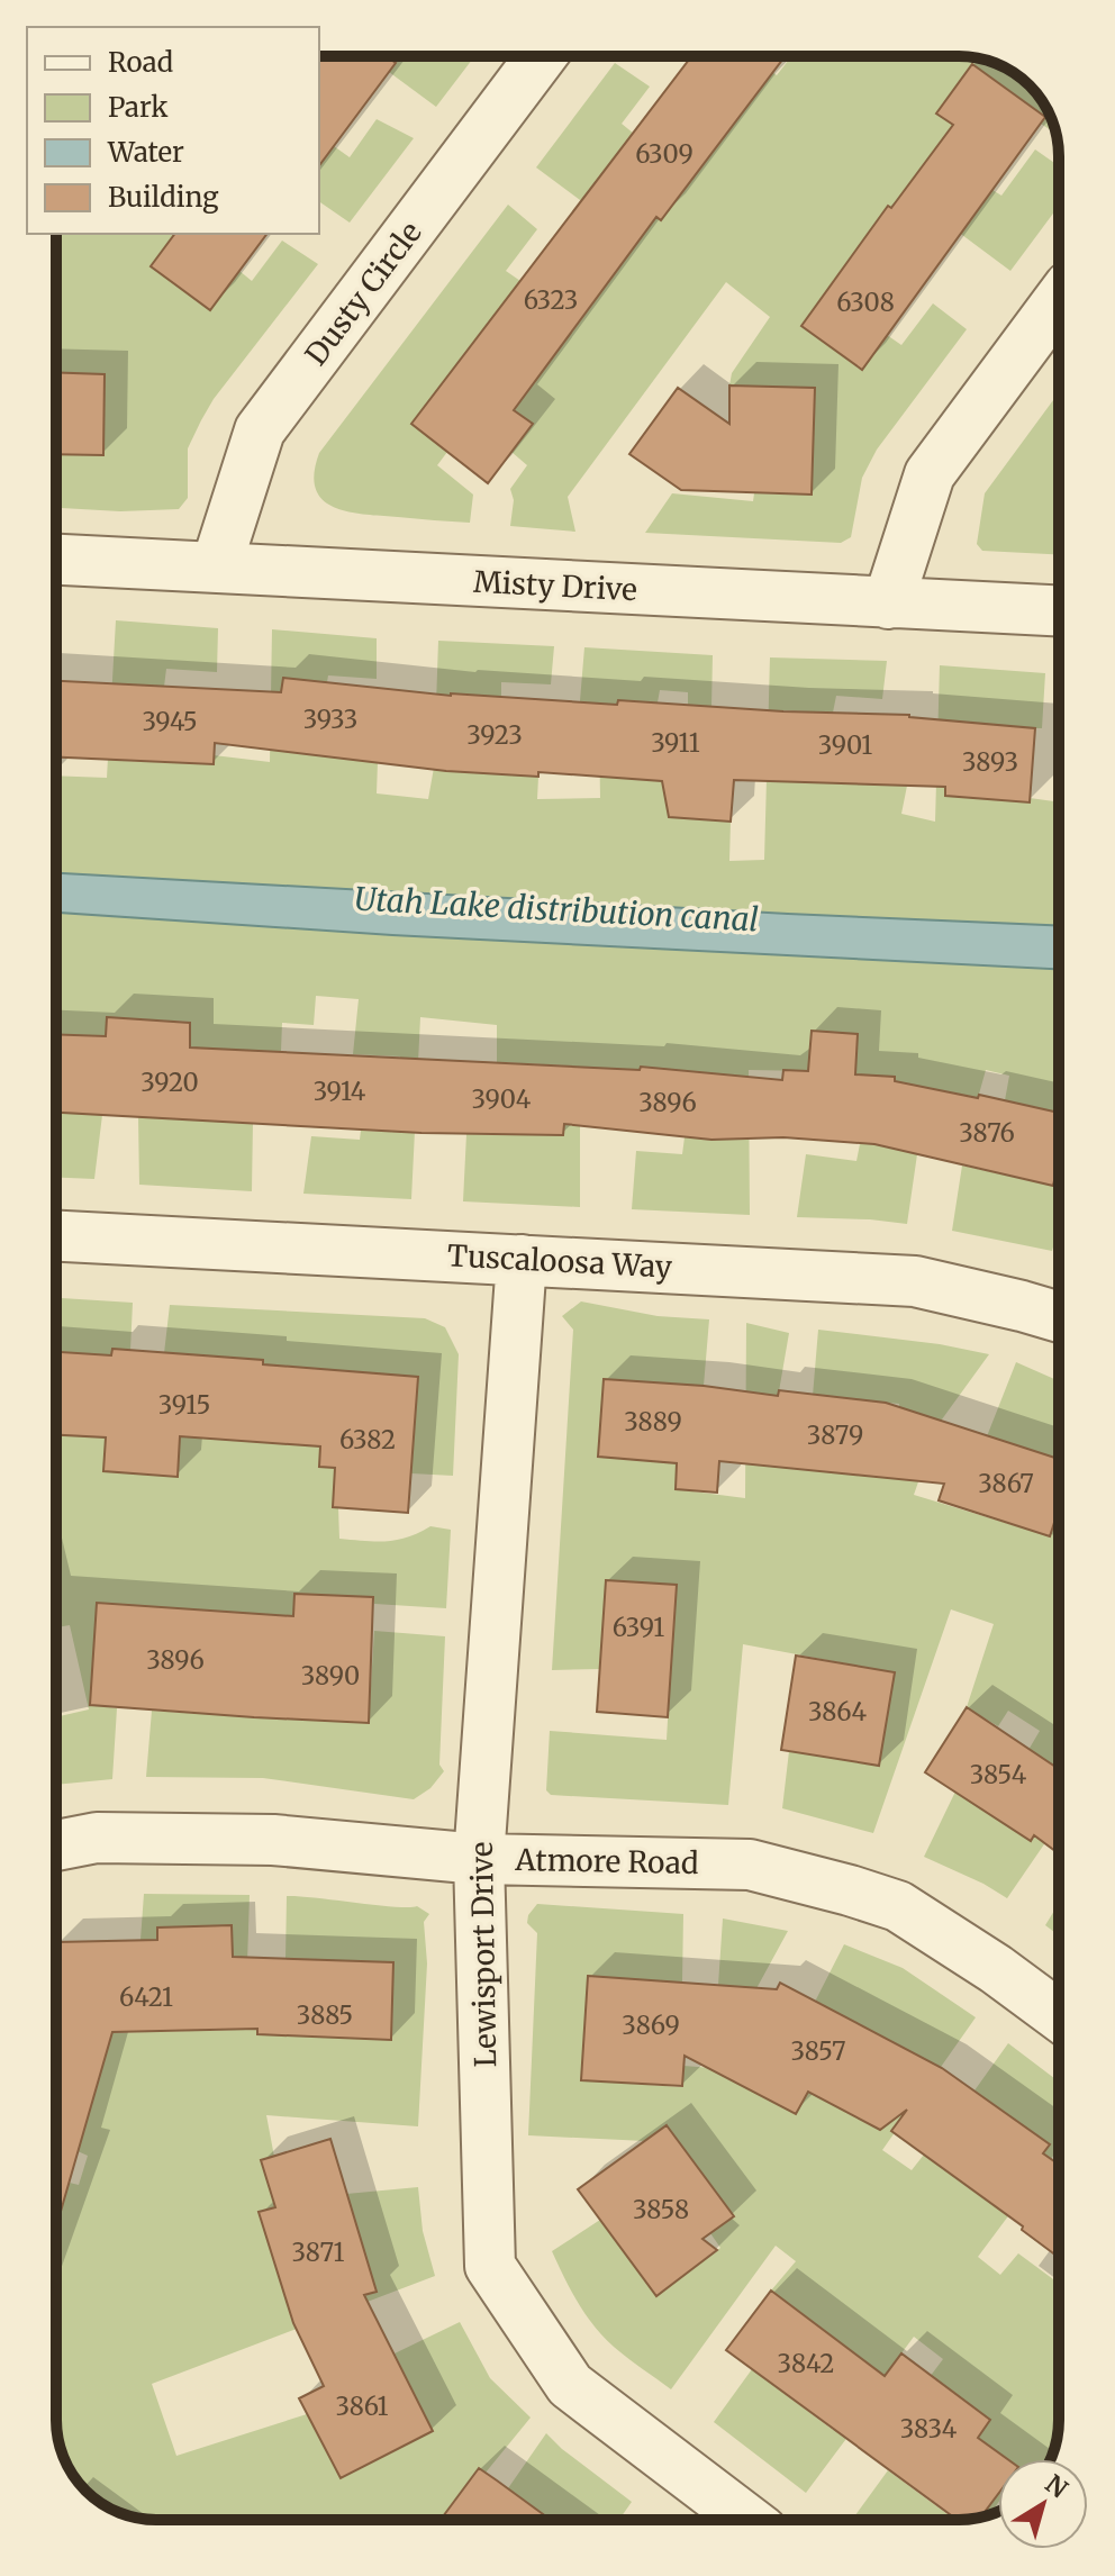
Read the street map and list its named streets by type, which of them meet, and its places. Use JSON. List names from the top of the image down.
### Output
{
  "streets": {
    "street": [
      "Dusty Circle",
      "Misty Drive",
      "Tuscaloosa Way",
      "Atmore Road",
      "Lewisport Drive"
    ]
  },
  "crossings": [
    ["Dusty Circle", "Misty Drive"],
    ["Tuscaloosa Way", "Lewisport Drive"],
    ["Atmore Road", "Lewisport Drive"]
  ],
  "water": ["Utah Lake distribution canal"],
  "house_numbers": [
    "6309",
    "6323",
    "6308",
    "3933",
    "3945",
    "3923",
    "3911",
    "3901",
    "3893",
    "3920",
    "3914",
    "3904",
    "3896",
    "3876",
    "3915",
    "3889",
    "3879",
    "6382",
    "3867",
    "6391",
    "3896",
    "3890",
    "3864",
    "3854",
    "6421",
    "3885",
    "3869",
    "3857",
    "3858",
    "3871",
    "3842",
    "3861",
    "3834"
  ],
  "legend": [
    "Road",
    "Park",
    "Water",
    "Building"
  ],
  "north": "top right"
}
